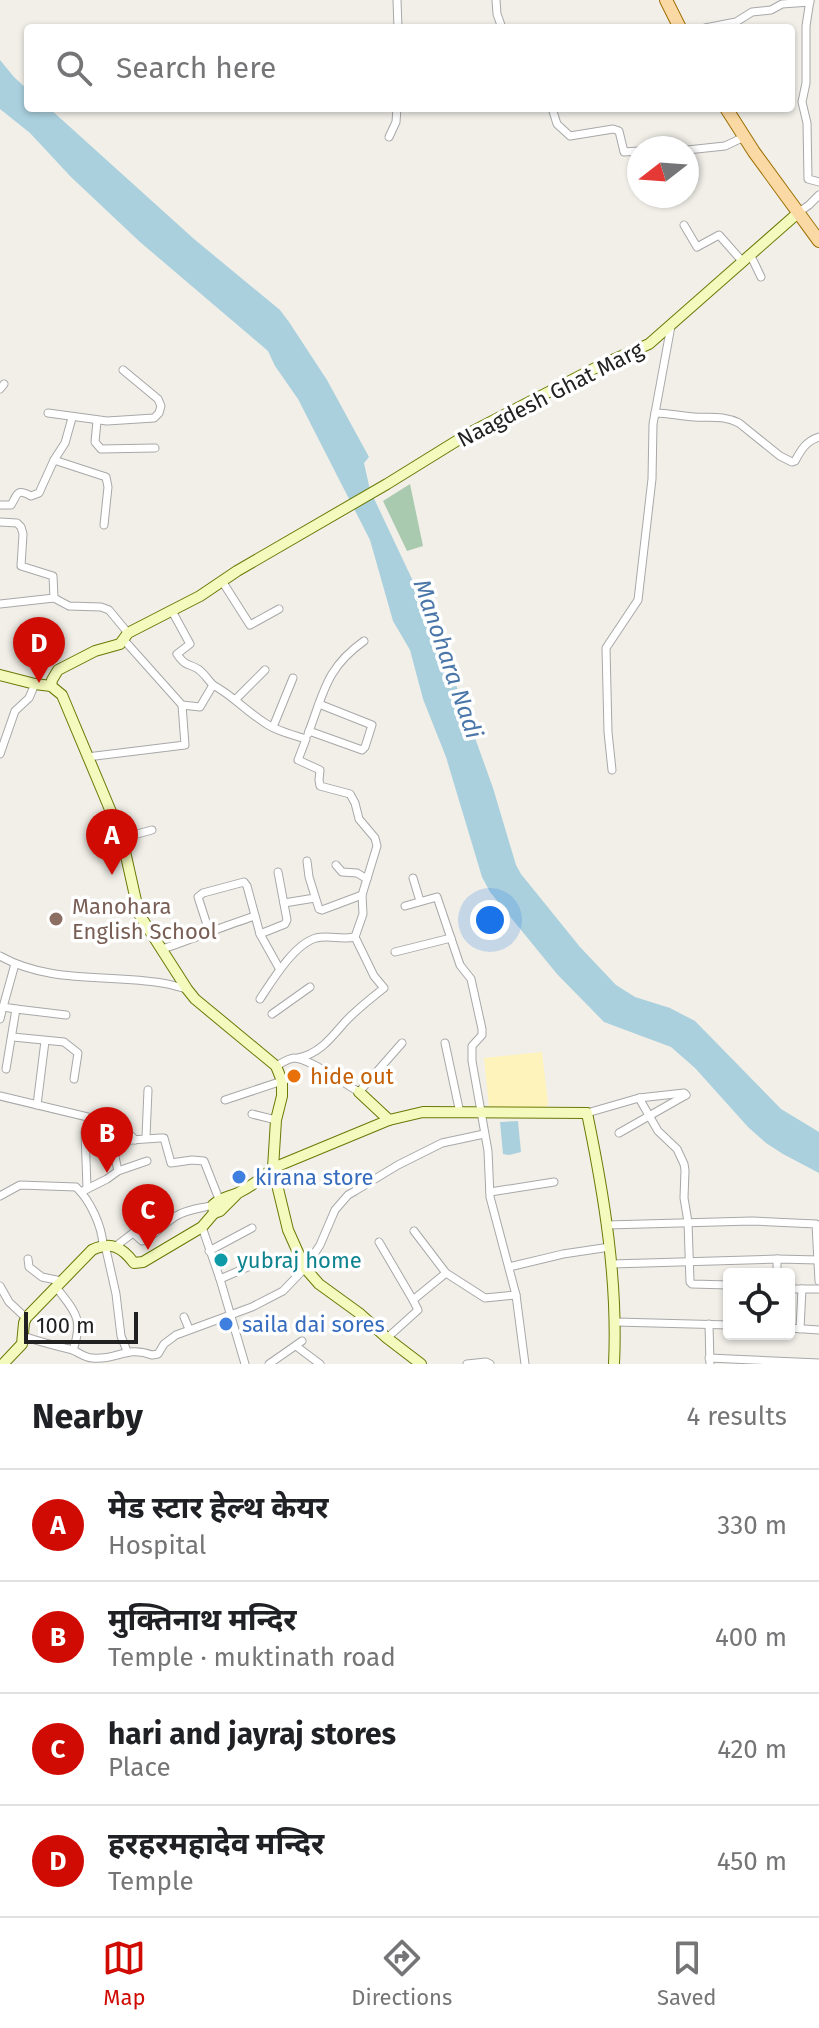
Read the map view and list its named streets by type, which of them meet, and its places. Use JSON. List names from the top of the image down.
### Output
{
  "streets": {
    "street": ["Naagdesh Ghat Marg"]
  },
  "water": ["Manohara Nadi"],
  "places": [
    "Manohara English School",
    "hide out",
    "kirana store",
    "yubraj home",
    "saila dai sores"
  ],
  "scale_bar": "100 m",
  "north": "left",
  "page": {
    "search": "Search here",
    "pins": [
      "D",
      "A",
      "B",
      "C"
    ],
    "scale": "100 m",
    "heading": ["Nearby", "4 results"],
    "list": [
      {
        "mark": "A",
        "name": "मेड स्टार हेल्थ केयर",
        "note": "Hospital",
        "value": "330 m"
      },
      {
        "mark": "B",
        "name": "मुक्तिनाथ मन्दिर",
        "note": "Temple · muktinath road",
        "value": "400 m"
      },
      {
        "mark": "C",
        "name": "hari and jayraj stores",
        "note": "Place",
        "value": "420 m"
      },
      {
        "mark": "D",
        "name": "हरहरमहादेव मन्दिर",
        "note": "Temple",
        "value": "450 m"
      }
    ],
    "nav": ["Map", "Directions", "Saved"]
  }
}
